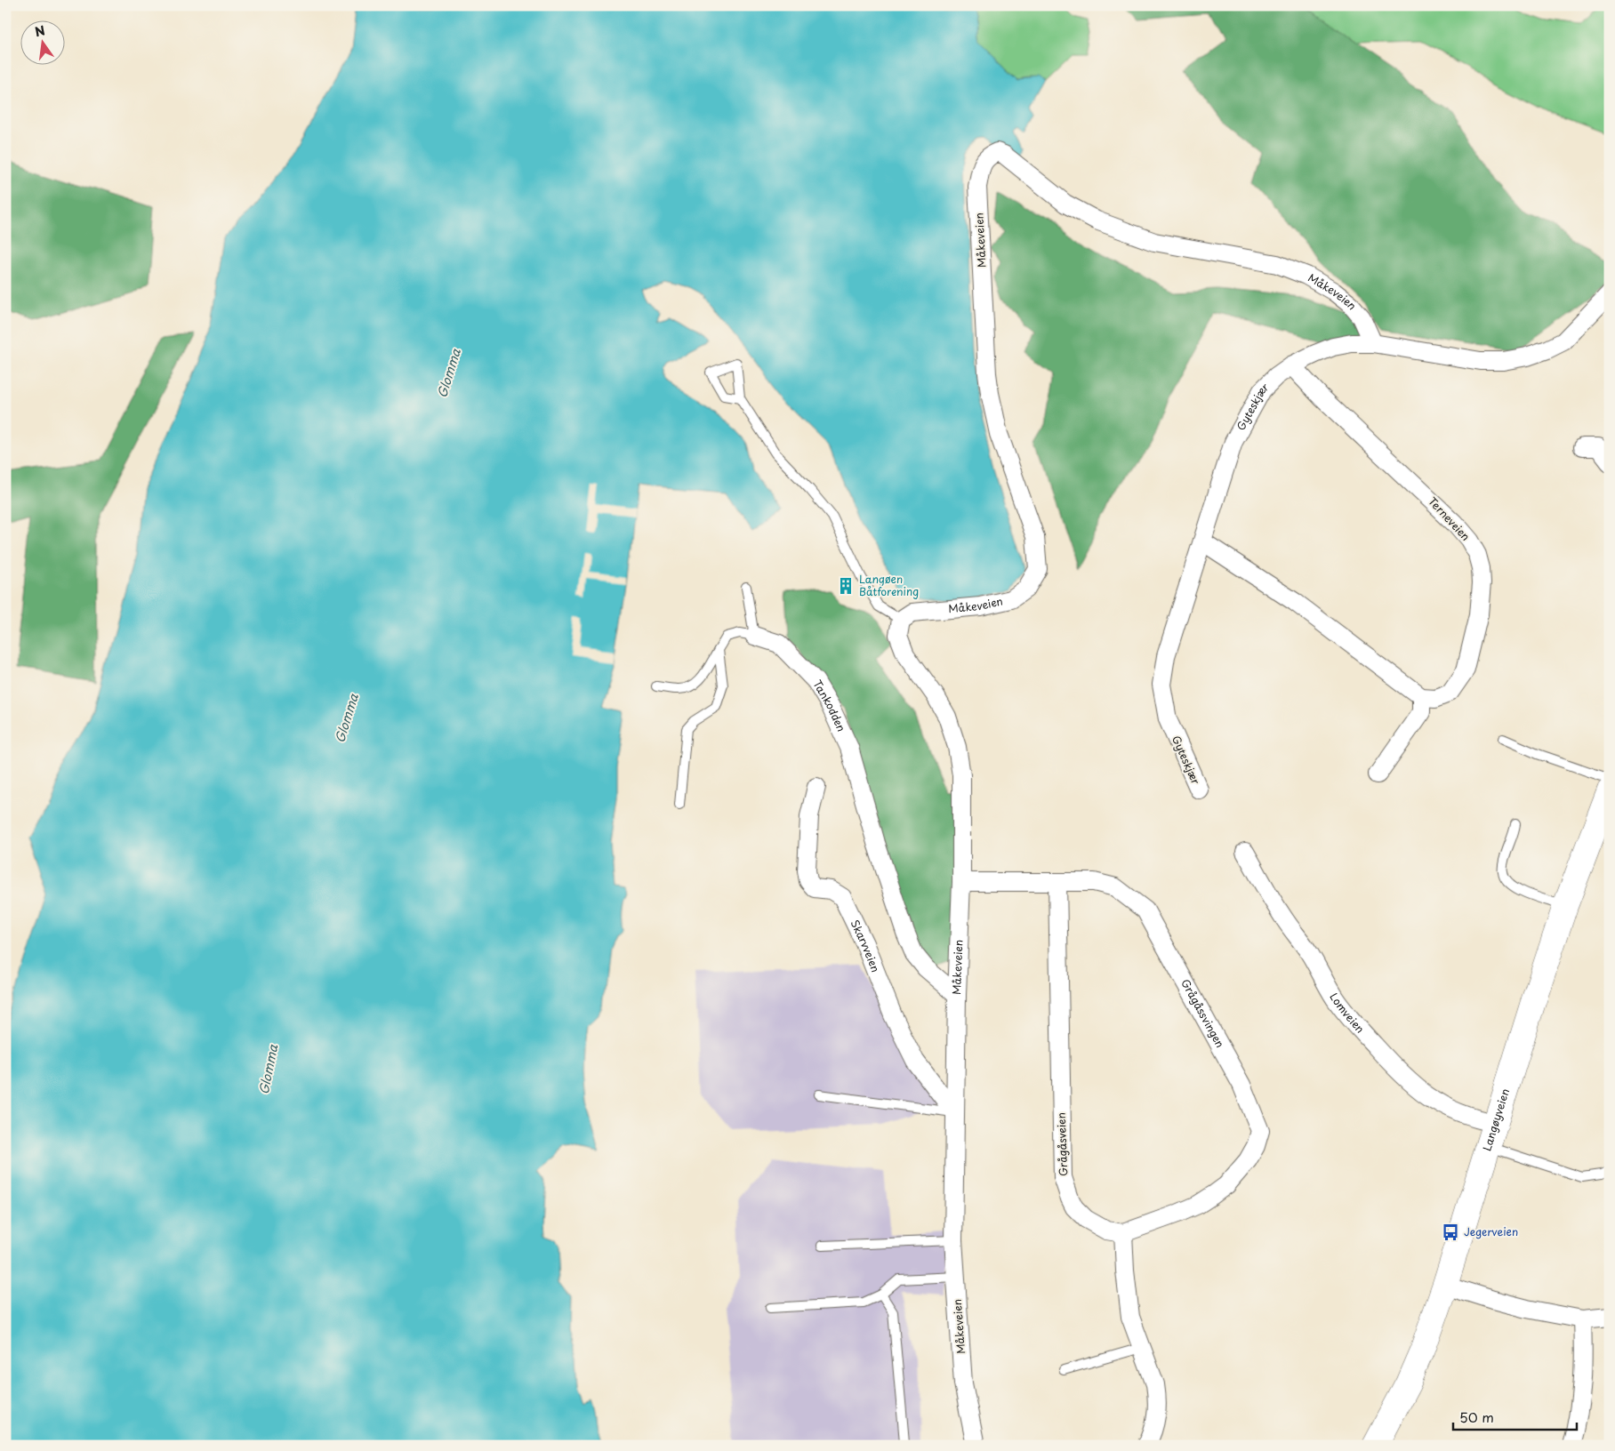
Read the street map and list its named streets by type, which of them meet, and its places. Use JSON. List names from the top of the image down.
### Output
{
  "streets": {
    "main road": ["Langøyveien"],
    "street": [
      "Måkeveien",
      "Gyteskjær",
      "Terneveien",
      "Tankodden",
      "Skarvveien",
      "Lomveien",
      "Grågåssvingen",
      "Grågåsveien"
    ]
  },
  "crossings": [
    ["Måkeveien", "Gyteskjær"],
    ["Måkeveien", "Tankodden"],
    ["Måkeveien", "Skarvveien"],
    ["Måkeveien", "Grågåssvingen"],
    ["Gyteskjær", "Terneveien"],
    ["Lomveien", "Langøyveien"],
    ["Grågåssvingen", "Grågåsveien"]
  ],
  "water": ["Glomma"],
  "places": {
    "building": ["Langøen Båtforening"],
    "bus stop": ["Jegerveien"]
  },
  "scale_bar": "50 m",
  "north": "top"
}
